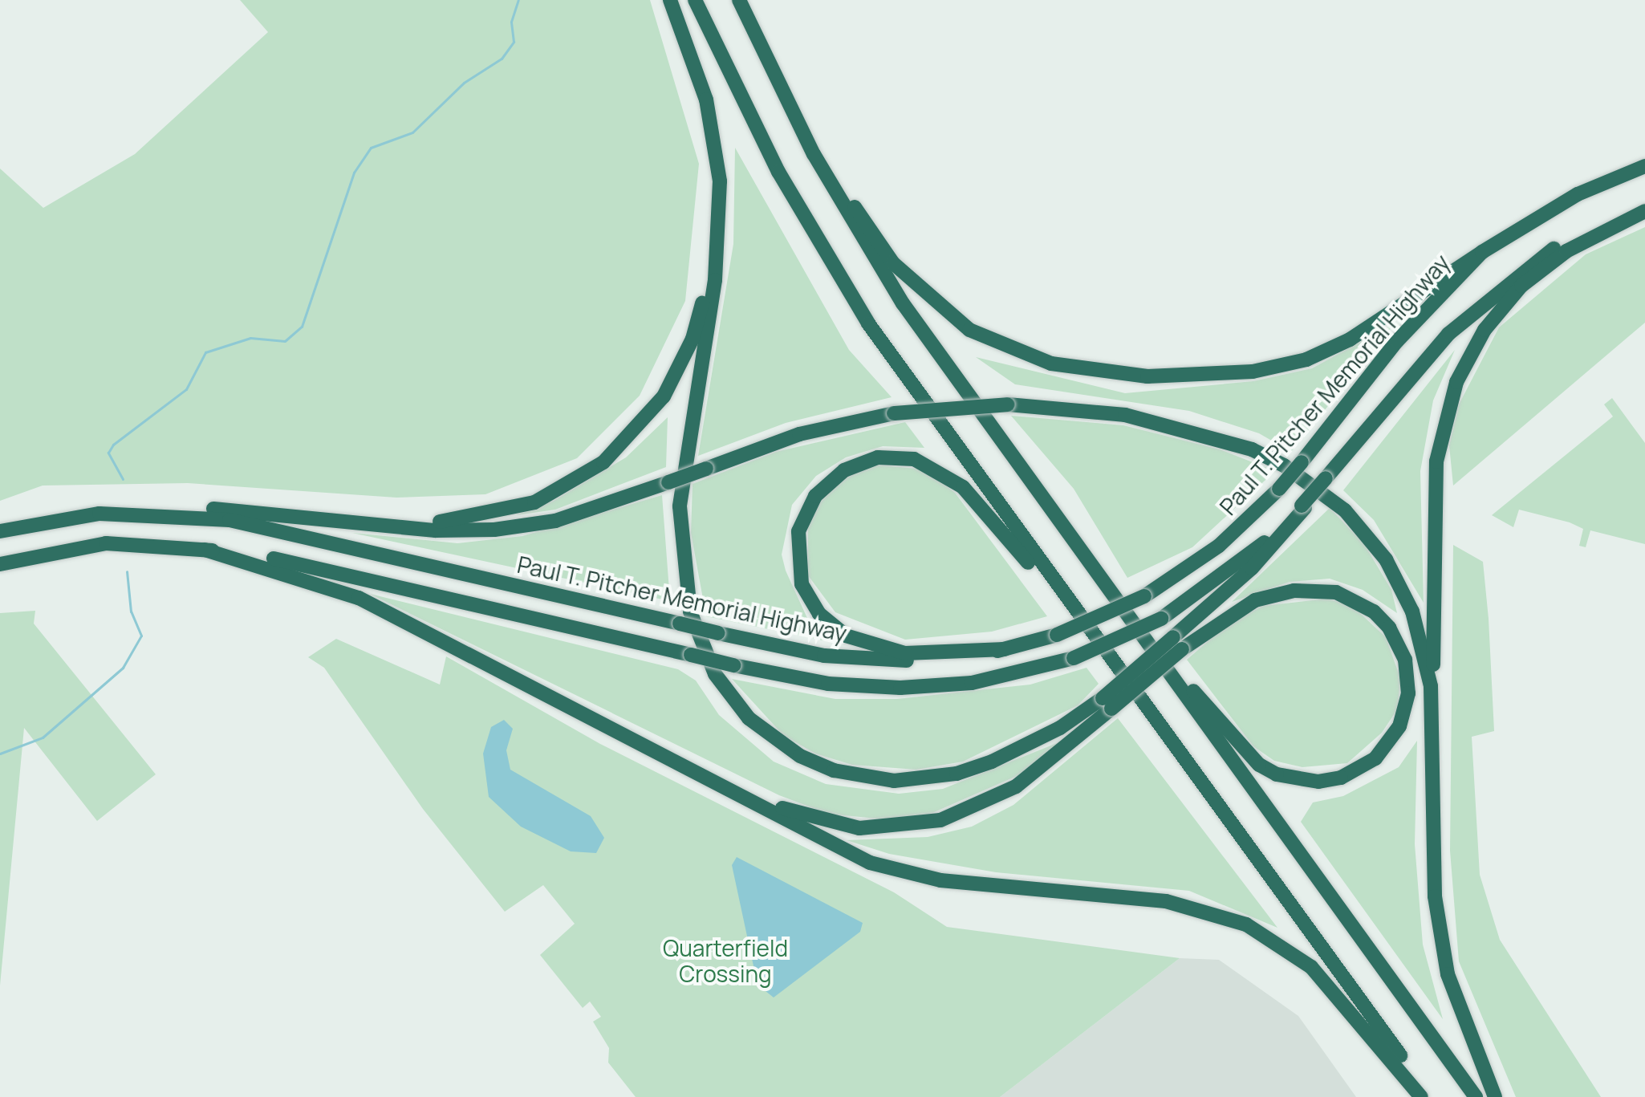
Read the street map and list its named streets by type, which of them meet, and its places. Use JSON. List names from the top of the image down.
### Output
{
  "streets": {
    "highway": ["Paul T. Pitcher Memorial Highway"]
  },
  "parks": ["Quarterfield Crossing"]
}
